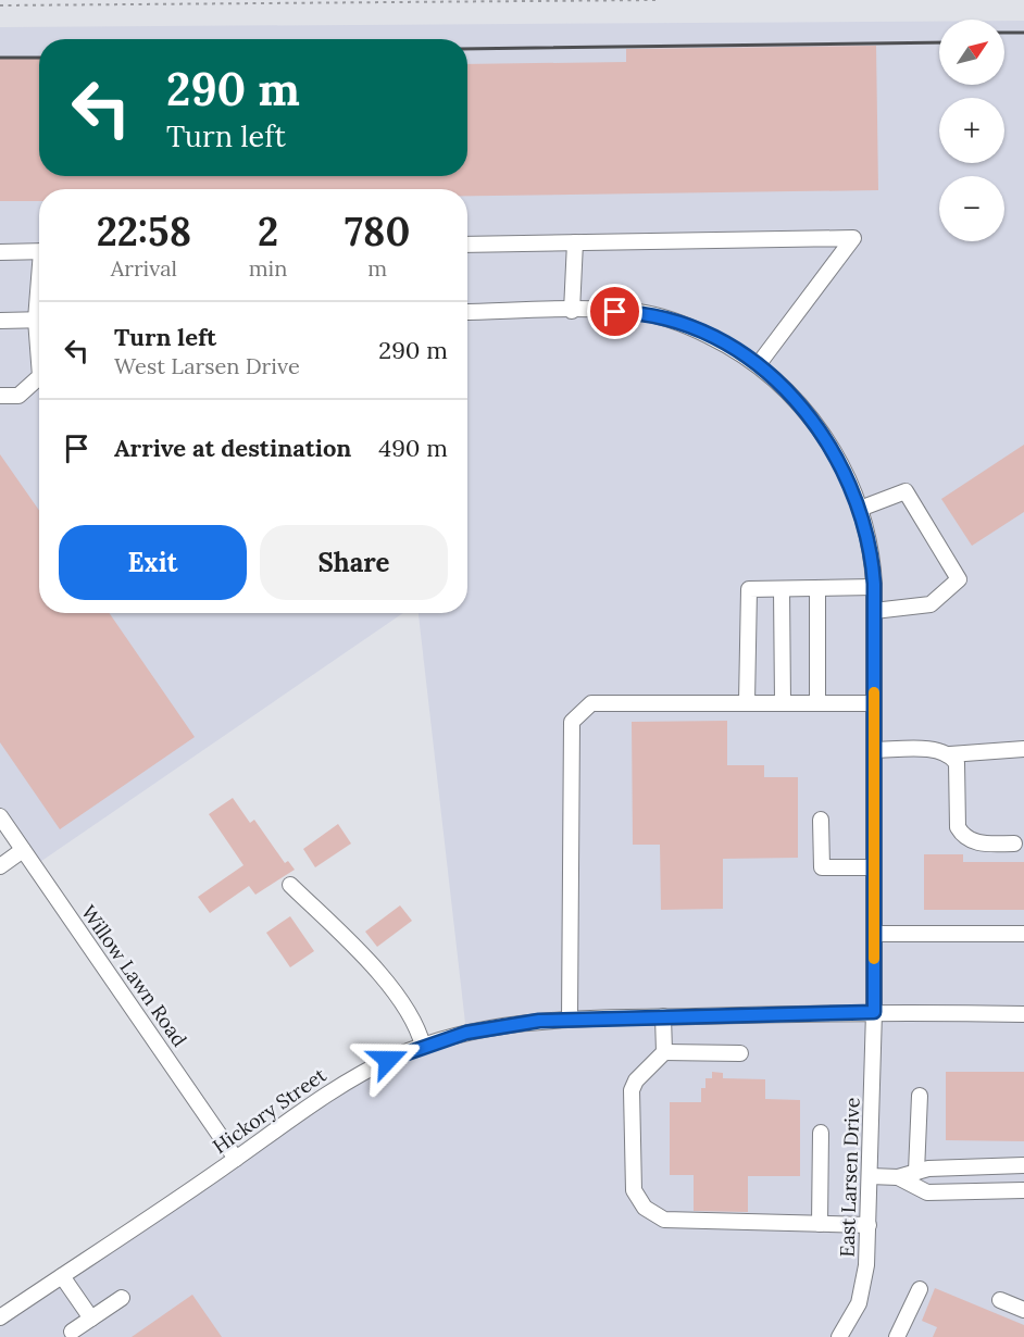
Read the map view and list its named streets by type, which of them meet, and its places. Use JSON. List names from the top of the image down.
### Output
{
  "streets": {
    "street": ["Willow Lawn Road", "Hickory Street", "East Larsen Drive"]
  },
  "crossings": [
    ["Willow Lawn Road", "Hickory Street"],
    ["Hickory Street", "East Larsen Drive"]
  ],
  "north": "top right",
  "page": {
    "map_buttons": ["+", "−"],
    "turn": ["290 m", "Turn left"],
    "eta": [
      "22:58",
      "Arrival",
      "2",
      "min",
      "780",
      "m"
    ],
    "list": [
      {
        "name": "Turn left",
        "note": "West Larsen Drive",
        "value": "290 m"
      },
      {
        "name": "Arrive at destination",
        "value": "490 m"
      }
    ],
    "buttons": ["Exit", "Share"]
  }
}
